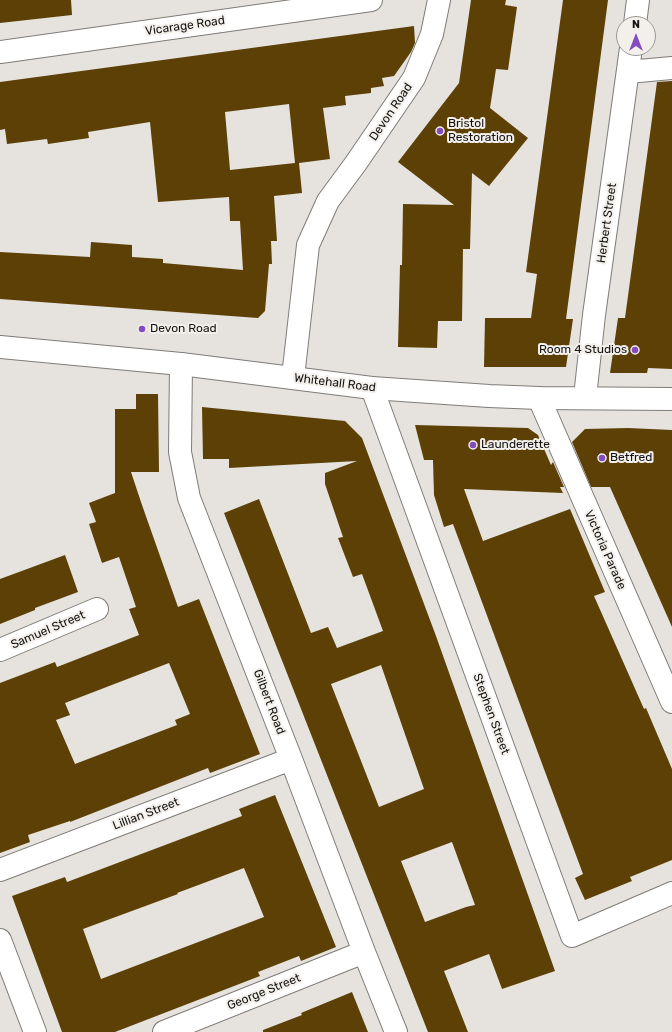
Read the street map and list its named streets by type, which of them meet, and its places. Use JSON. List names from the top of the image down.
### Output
{
  "streets": {
    "street": [
      "Vicarage Road",
      "Devon Road",
      "Herbert Street",
      "Whitehall Road",
      "Victoria Parade",
      "Samuel Street",
      "Gilbert Road",
      "Stephen Street",
      "Lillian Street",
      "George Street"
    ]
  },
  "crossings": [
    ["Devon Road", "Whitehall Road"],
    ["Herbert Street", "Whitehall Road"],
    ["Whitehall Road", "Victoria Parade"],
    ["Whitehall Road", "Gilbert Road"],
    ["Whitehall Road", "Stephen Street"],
    ["Gilbert Road", "Lillian Street"],
    ["Gilbert Road", "George Street"]
  ],
  "places": [
    "Bristol Restoration",
    "Devon Road",
    "Room 4 Studios",
    "Launderette",
    "Betfred"
  ],
  "north": "top"
}
